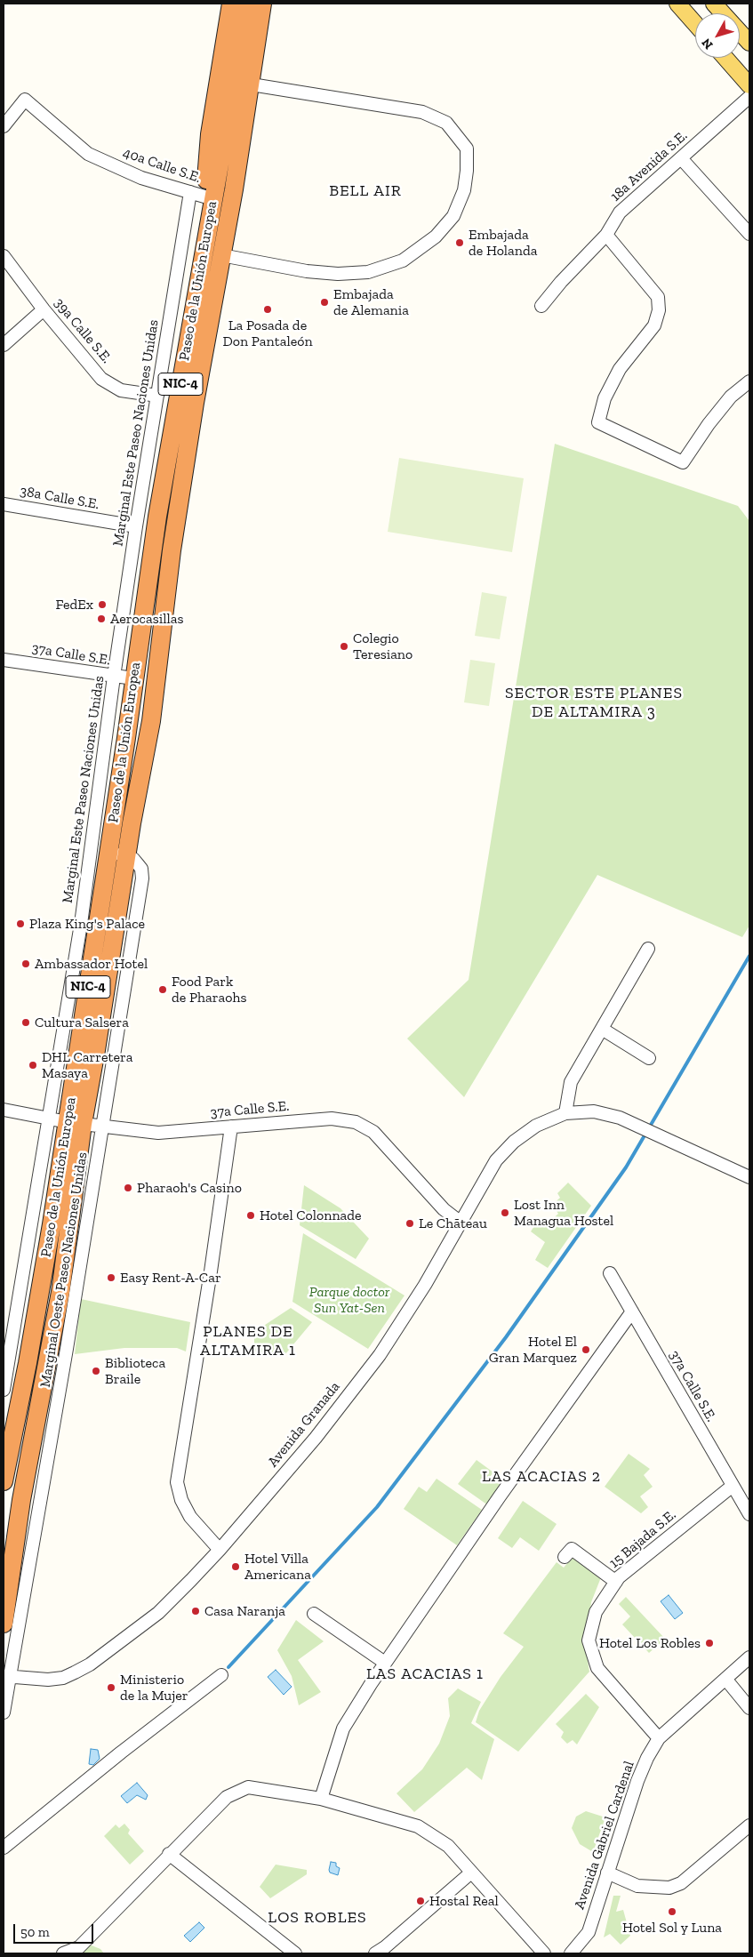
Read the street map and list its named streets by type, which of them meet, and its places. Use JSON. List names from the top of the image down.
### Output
{
  "streets": {
    "highway": ["Paseo de la Unión Europea", "NIC-4"],
    "street": [
      "40a Calle S.E.",
      "18a Avenida S.E.",
      "39a Calle S.E.",
      "Marginal Este Paseo Naciones Unidas",
      "38a Calle S.E.",
      "37a Calle S.E.",
      "Marginal Oeste Paseo Naciones Unidas",
      "Avenida Granada",
      "15 Bajada S.E.",
      "Avenida Gabriel Cardenal"
    ]
  },
  "crossings": [
    ["40a Calle S.E.", "Marginal Este Paseo Naciones Unidas"],
    ["Paseo de la Unión Europea", "37a Calle S.E."],
    ["Paseo de la Unión Europea", "Marginal Oeste Paseo Naciones Unidas"],
    ["39a Calle S.E.", "Marginal Este Paseo Naciones Unidas"],
    ["Marginal Este Paseo Naciones Unidas", "38a Calle S.E."],
    ["Marginal Este Paseo Naciones Unidas", "37a Calle S.E."],
    ["37a Calle S.E.", "Marginal Oeste Paseo Naciones Unidas"],
    ["37a Calle S.E.", "Avenida Granada"],
    ["37a Calle S.E.", "15 Bajada S.E."],
    ["Marginal Oeste Paseo Naciones Unidas", "Avenida Granada"],
    ["15 Bajada S.E.", "Avenida Gabriel Cardenal"]
  ],
  "districts": [
    "BELL AIR",
    "SECTOR ESTE PLANES DE ALTAMIRA 3",
    "PLANES DE ALTAMIRA 1",
    "LAS ACACIAS 2",
    "LAS ACACIAS 1",
    "LOS ROBLES"
  ],
  "parks": ["Parque doctor Sun Yat-Sen"],
  "places": [
    "Embajada de Holanda",
    "Embajada de Alemania",
    "La Posada de Don Pantaleón",
    "FedEx",
    "Aerocasillas",
    "Colegio Teresiano",
    "Plaza King's Palace",
    "Ambassador Hotel",
    "Food Park de Pharaohs",
    "Cultura Salsera",
    "DHL Carretera Masaya",
    "Pharaoh's Casino",
    "Lost Inn Managua Hostel",
    "Hotel Colonnade",
    "Le Chãteau",
    "Easy Rent-A-Car",
    "Hotel El Gran Marquez",
    "Biblioteca Braile",
    "Hotel Villa Americana",
    "Casa Naranja",
    "Hotel Los Robles",
    "Ministerio de la Mujer",
    "Hostal Real",
    "Hotel Sol y Luna"
  ],
  "scale_bar": "50 m",
  "north": "bottom left"
}
